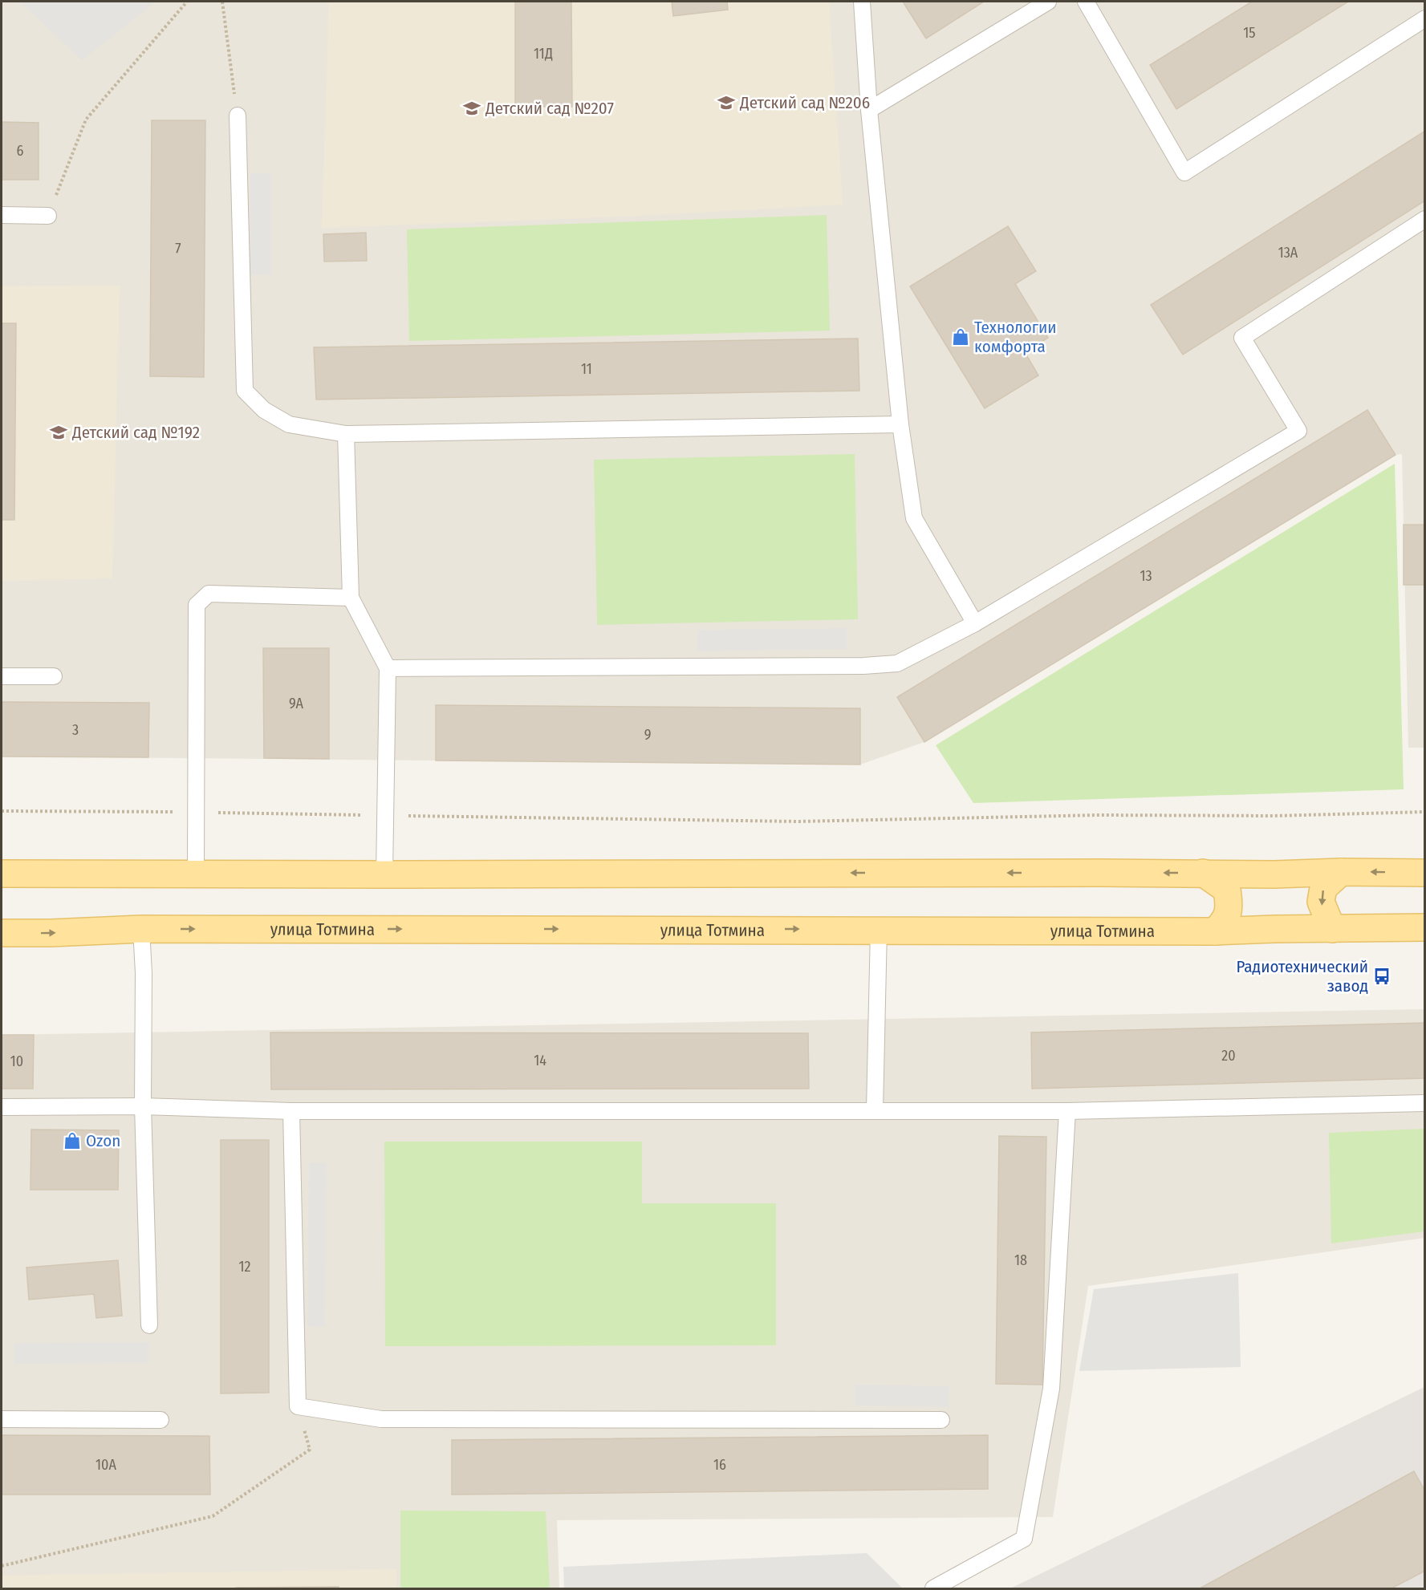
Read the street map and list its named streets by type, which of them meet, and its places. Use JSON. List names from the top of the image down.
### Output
{
  "streets": {
    "main road": ["улица Тотмина"]
  },
  "places": {
    "school or university": ["Детский сад №206", "Детский сад №207", "Детский сад №192"],
    "shop": ["Технологии комфорта", "Ozon"],
    "bus stop": ["Радиотехнический завод"]
  },
  "house_numbers": [
    "15",
    "11Д",
    "6",
    "7",
    "13А",
    "11",
    "13",
    "9А",
    "3",
    "9",
    "20",
    "14",
    "10",
    "18",
    "12",
    "10А",
    "16"
  ]
}
